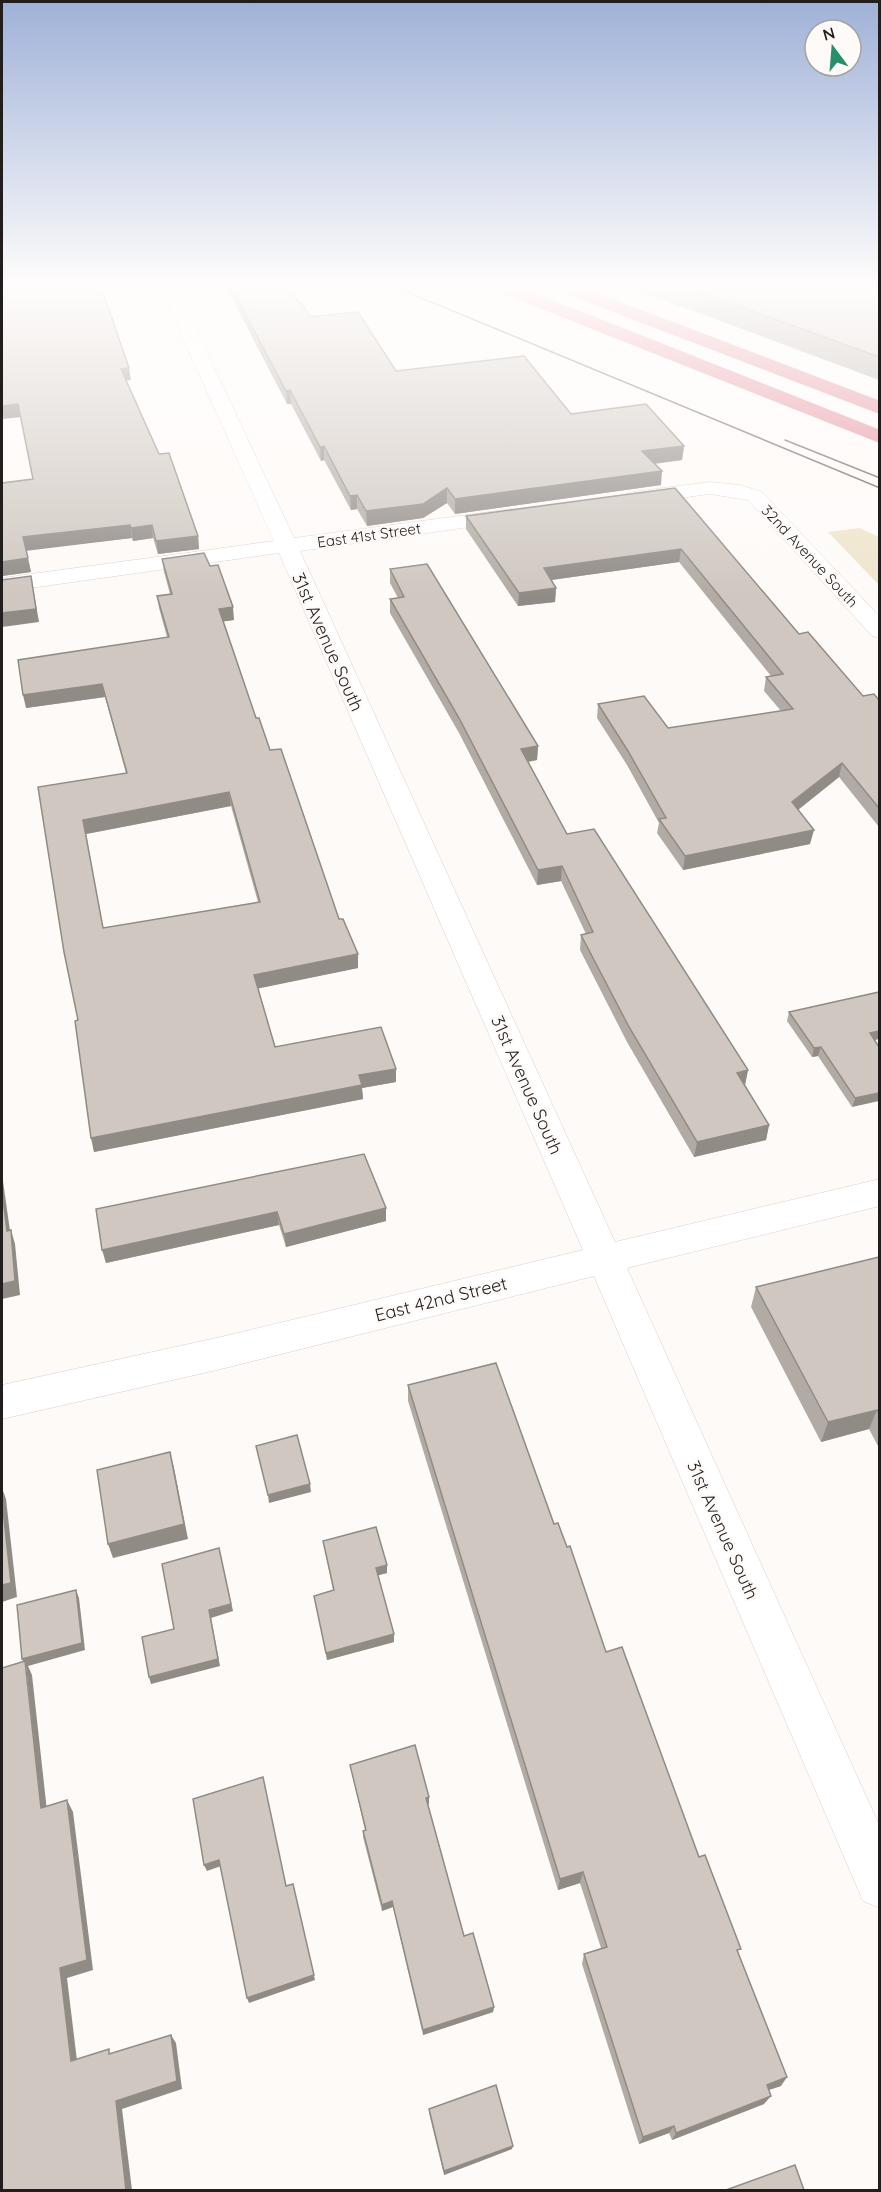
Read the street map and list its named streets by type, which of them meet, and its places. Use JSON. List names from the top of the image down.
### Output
{
  "streets": {
    "street": [
      "East 41st Street",
      "32nd Avenue South",
      "31st Avenue South",
      "East 42nd Street"
    ]
  },
  "crossings": [
    ["East 41st Street", "31st Avenue South"],
    ["31st Avenue South", "East 42nd Street"]
  ],
  "north": "top"
}
